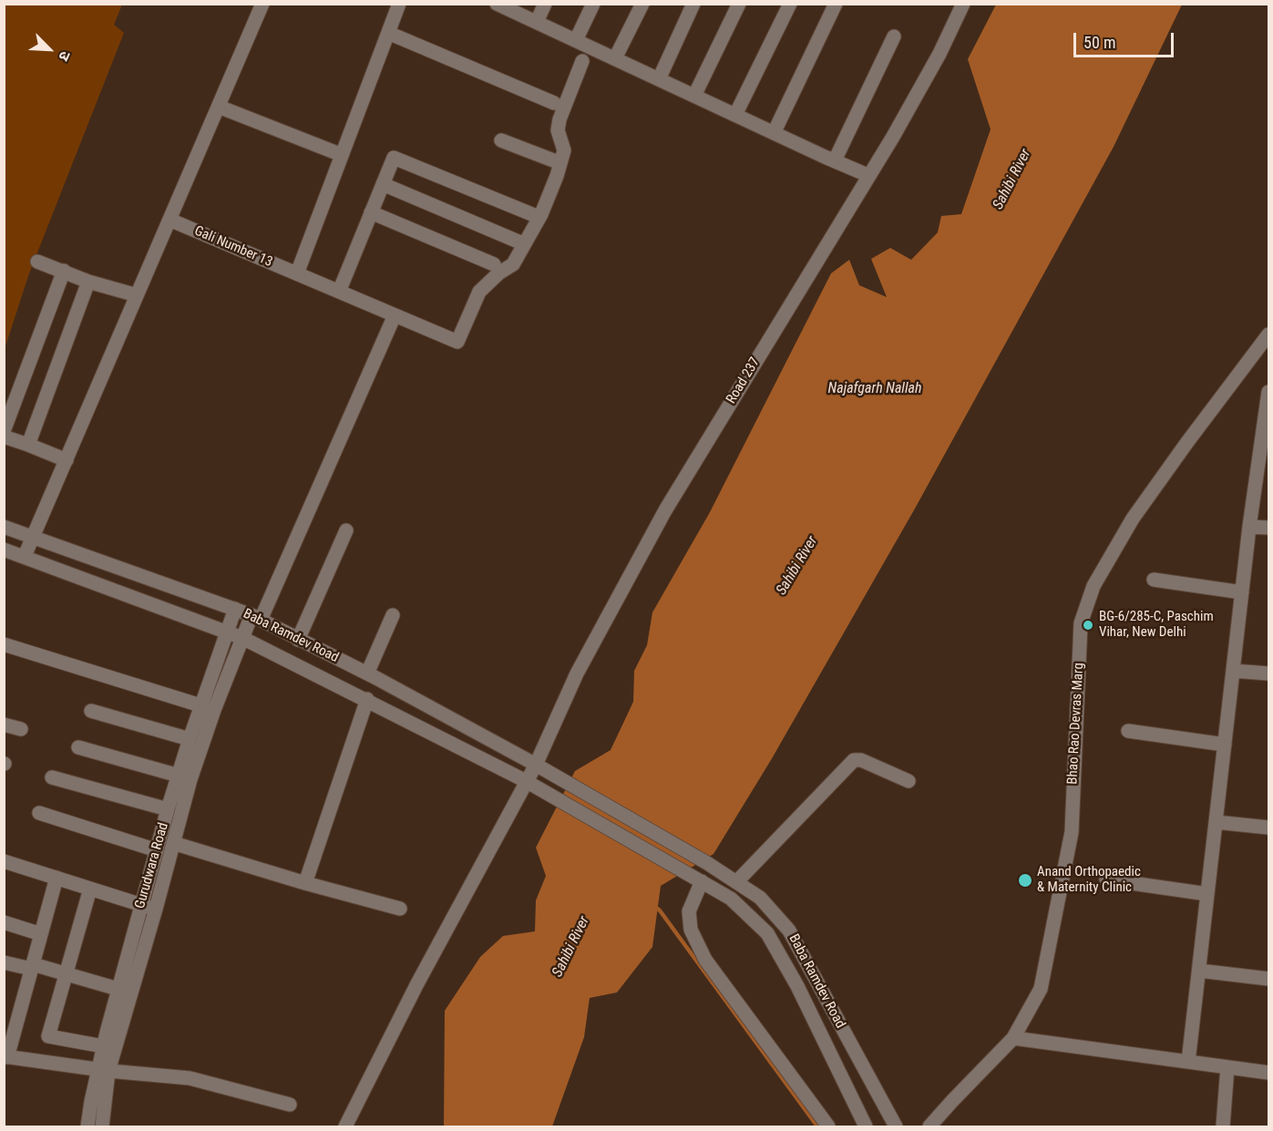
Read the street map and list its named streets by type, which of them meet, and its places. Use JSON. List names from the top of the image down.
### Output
{
  "streets": {
    "street": [
      "Gali Number 13",
      "Road 237",
      "Baba Ramdev Road",
      "Bhao Rao Devras Marg",
      "Gurudwara Road"
    ]
  },
  "crossings": [
    ["Gali Number 13", "Gurudwara Road"],
    ["Road 237", "Baba Ramdev Road"],
    ["Baba Ramdev Road", "Gurudwara Road"]
  ],
  "water": ["Sahibi River", "Najafgarh Nallah"],
  "places": ["BG-6/285-C, Paschim Vihar, New Delhi", "Anand Orthopaedic & Maternity Clinic"],
  "scale_bar": "50 m",
  "north": "bottom right"
}
